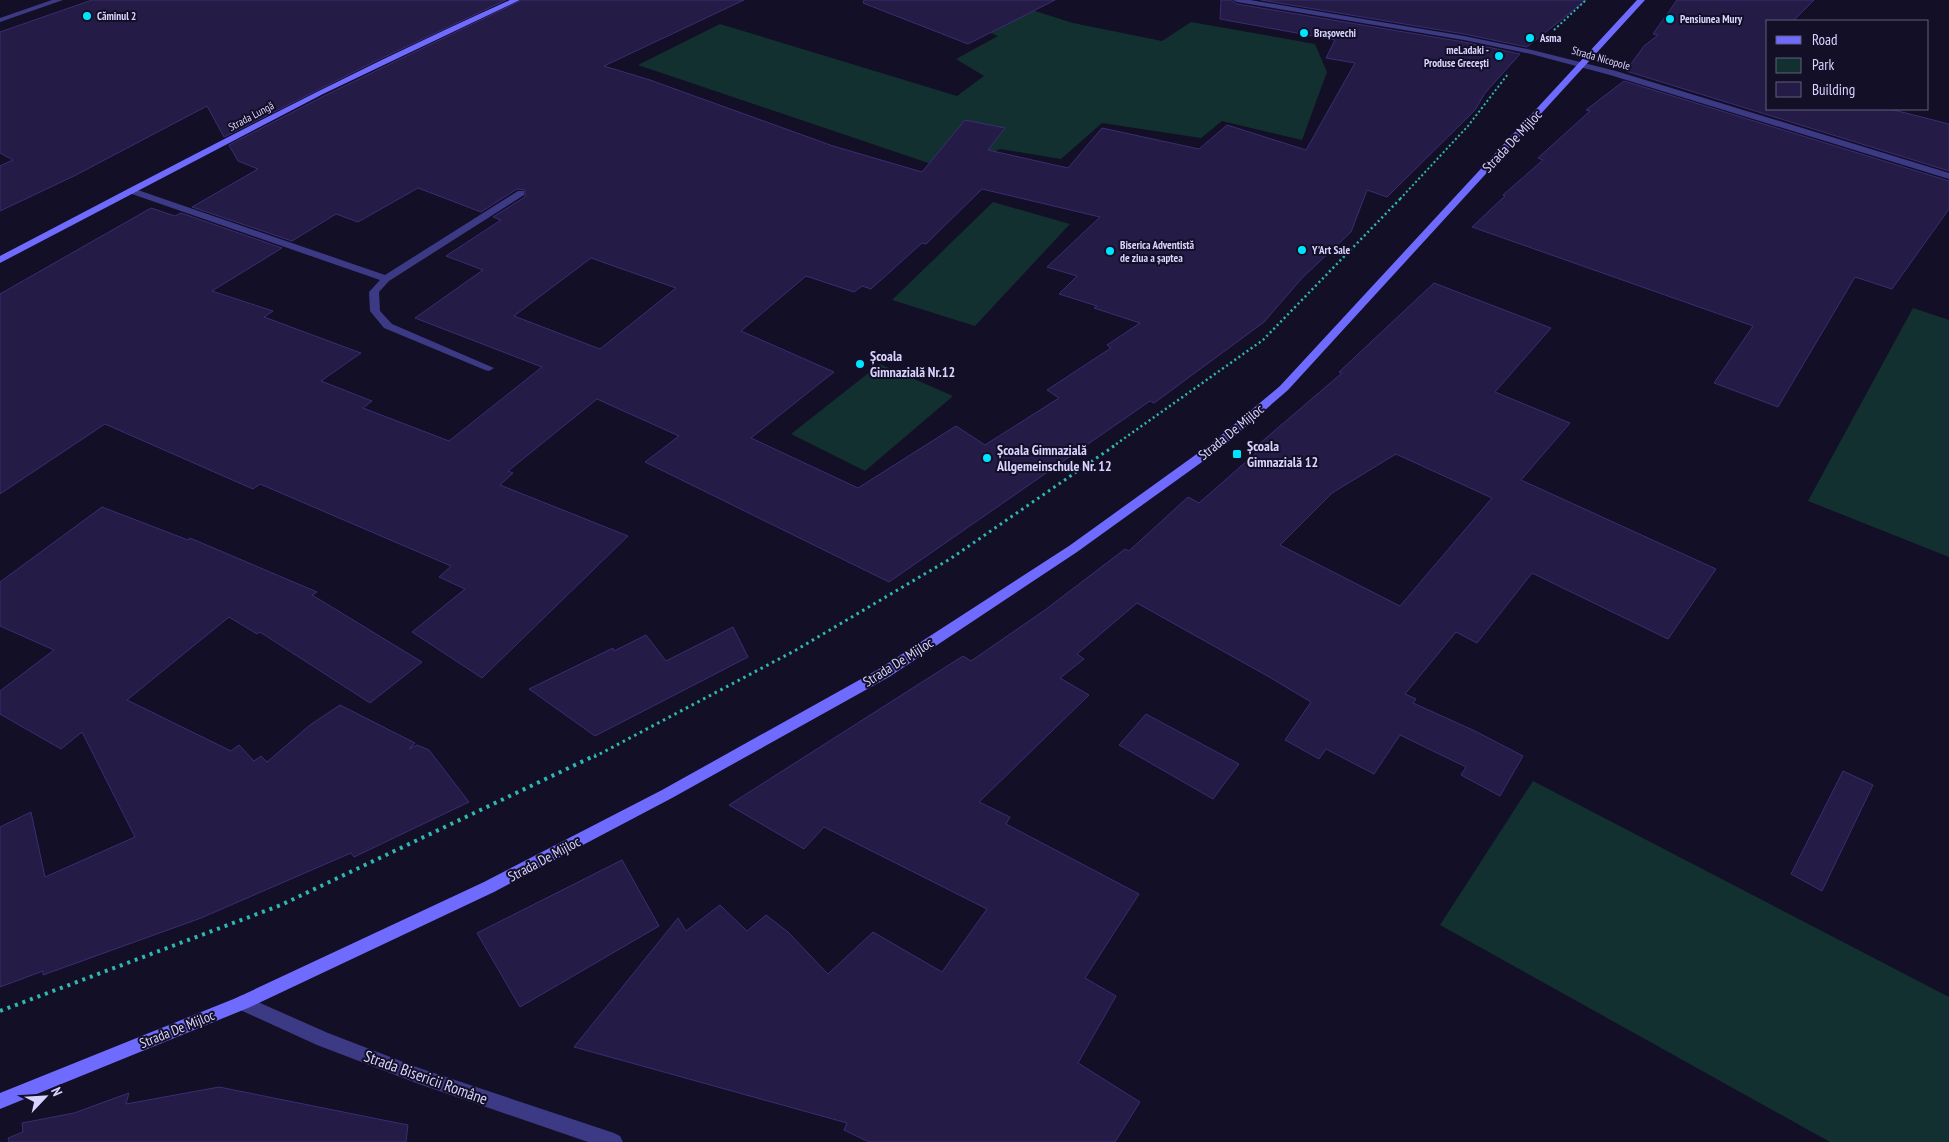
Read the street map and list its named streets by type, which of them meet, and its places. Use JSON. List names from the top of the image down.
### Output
{
  "streets": {
    "main road": ["Strada Lungă", "Strada De Mijloc"],
    "street": ["Strada Nicopole", "Strada Bisericii Române"]
  },
  "crossings": [
    ["Strada Nicopole", "Strada De Mijloc"],
    ["Strada De Mijloc", "Strada Bisericii Române"]
  ],
  "places": {
    "other": [
      "Căminul 2",
      "Pensiunea Mury",
      "Brașovechi",
      "Asma",
      "meLadaki - Produse Grecești",
      "Y'Art Sale",
      "Biserica Adventistă de ziua a șaptea",
      "Școala Gimnazială Nr.12",
      "Școala Gimnazială Allgemeinschule Nr. 12"
    ],
    "transit": ["Școala Gimnazială 12"]
  },
  "legend": ["Road", "Park", "Building"],
  "north": "top right"
}
